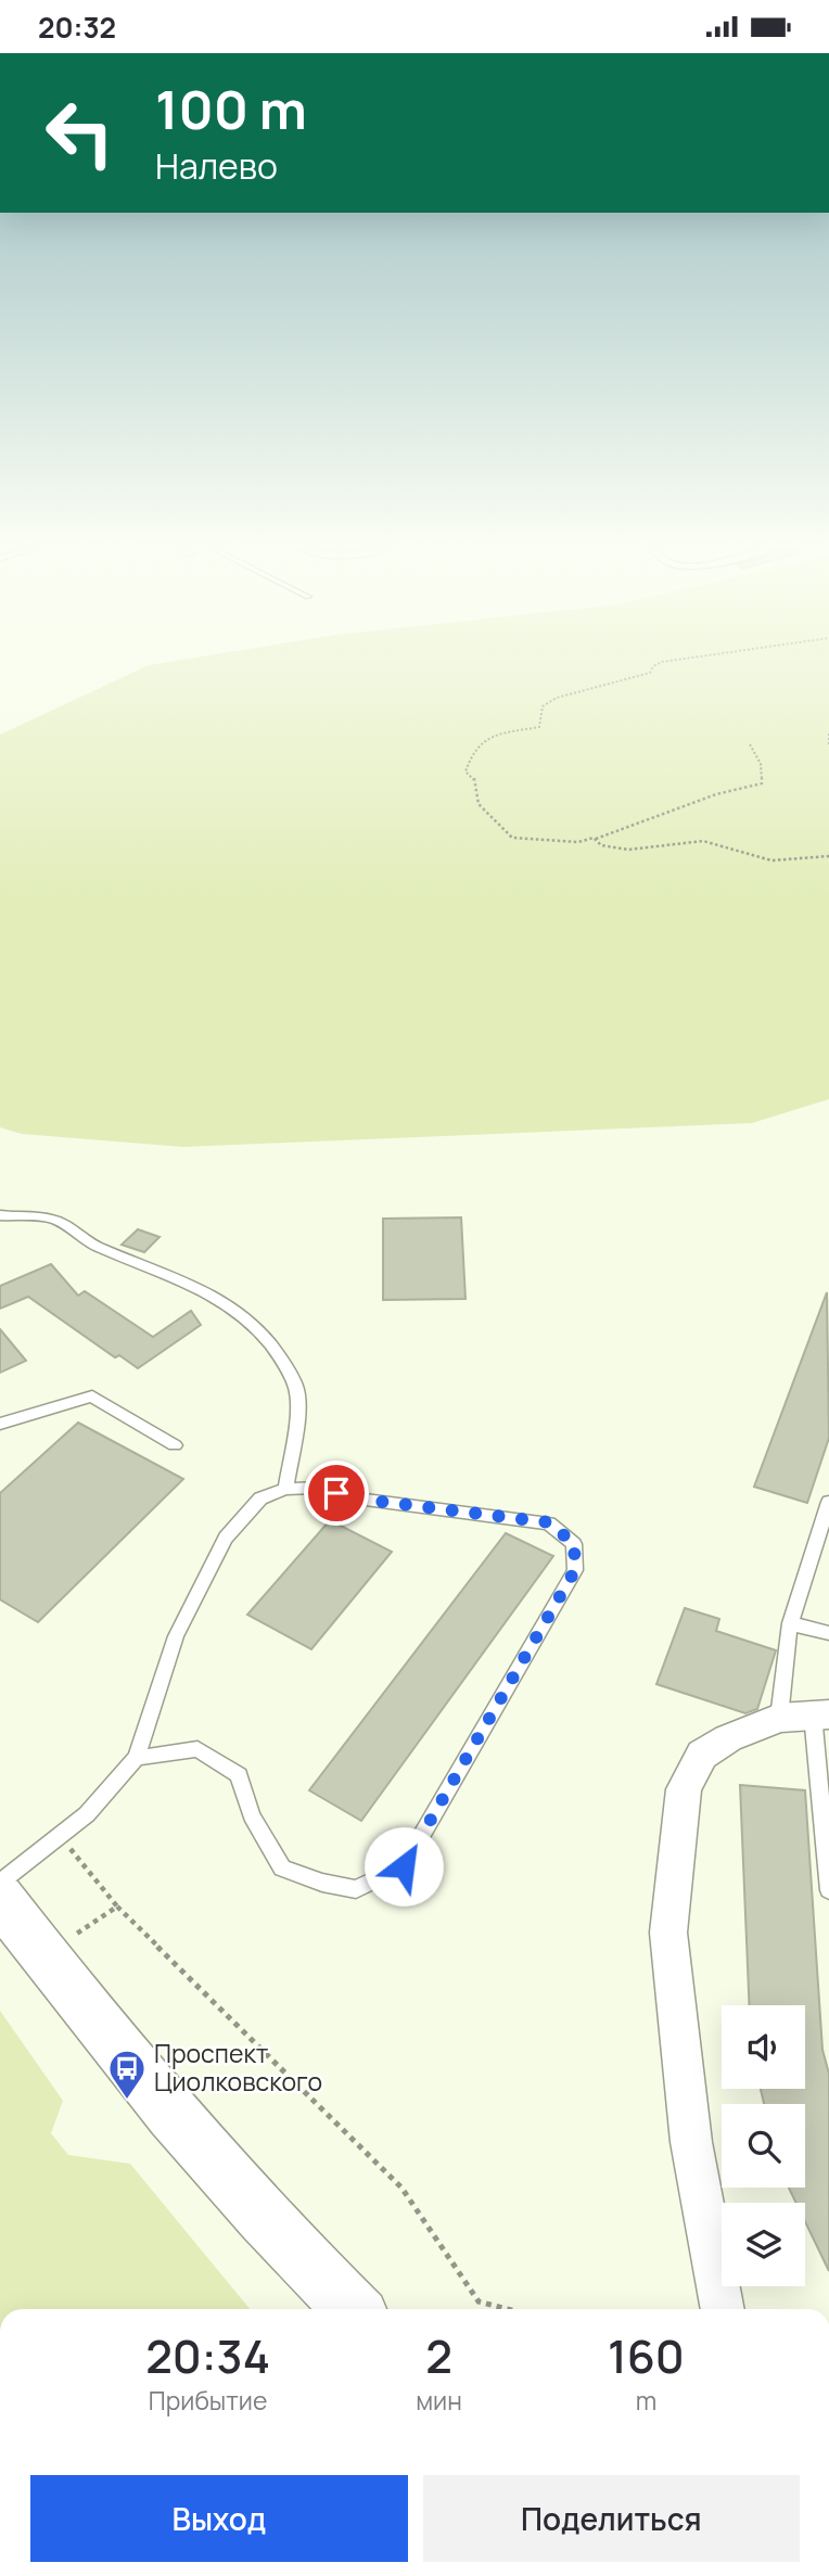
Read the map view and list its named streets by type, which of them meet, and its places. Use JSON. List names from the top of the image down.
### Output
{
  "places": {
    "bus stop": ["Проспект Циолковского"]
  },
  "page": {
    "status": "20:32",
    "turn": ["100 m", "Налево"],
    "eta": [
      "20:34",
      "Прибытие",
      "2",
      "мин",
      "160",
      "m"
    ],
    "buttons": ["Выход", "Поделиться"]
  }
}
